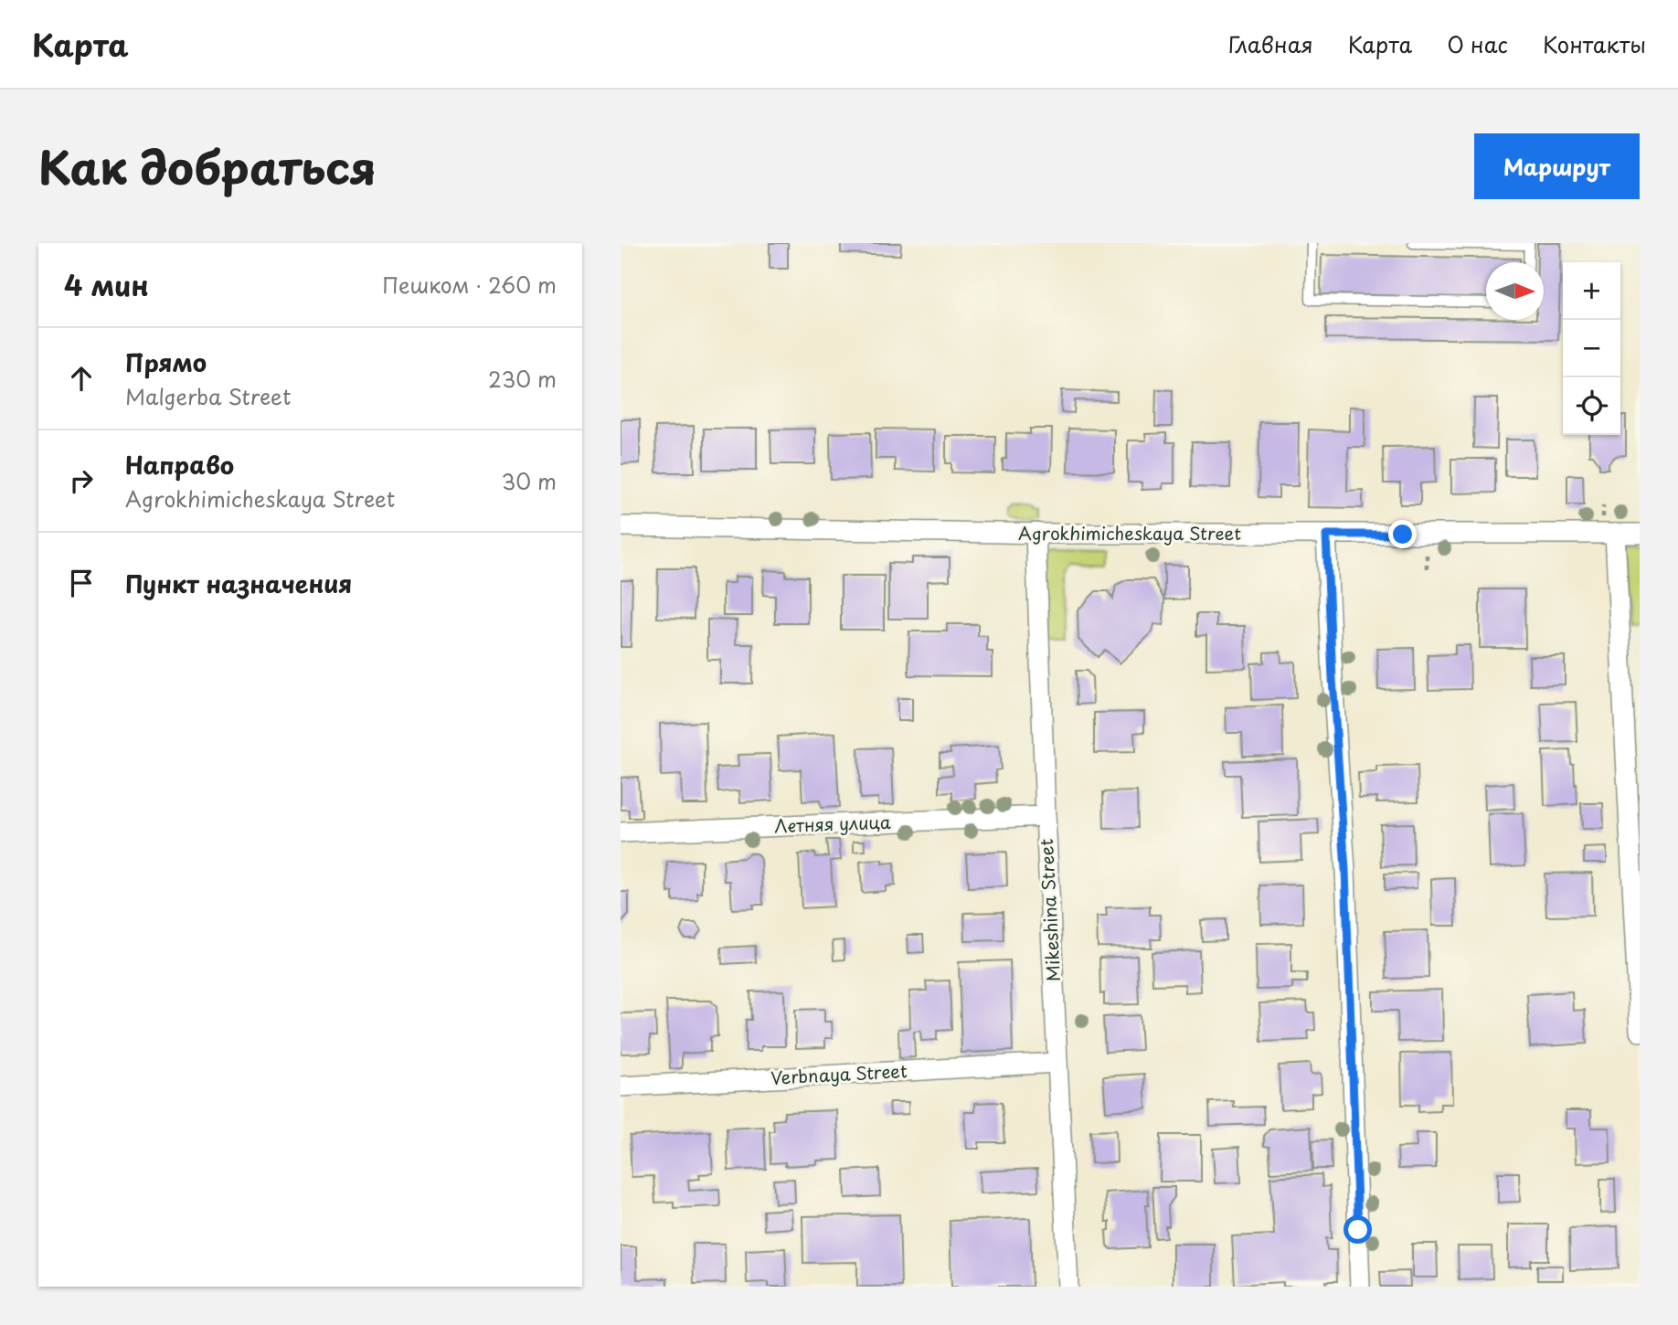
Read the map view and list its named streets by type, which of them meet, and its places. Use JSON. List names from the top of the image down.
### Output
{
  "streets": {
    "street": [
      "Agrokhimicheskaya Street",
      "Летняя улица",
      "Mikeshina Street",
      "Verbnaya Street"
    ]
  },
  "crossings": [
    ["Agrokhimicheskaya Street", "Mikeshina Street"],
    ["Летняя улица", "Mikeshina Street"],
    ["Mikeshina Street", "Verbnaya Street"]
  ],
  "north": "right",
  "page": {
    "header": "Карта",
    "nav": [
      "Главная",
      "Карта",
      "О нас",
      "Контакты"
    ],
    "title": "Как добраться",
    "buttons": "Маршрут",
    "heading": ["4 мин", "Пешком · 260 m"],
    "map_buttons": ["+", "−"],
    "list": [
      ["Прямо", "Malgerba Street", "230 m"],
      ["Направо", "Agrokhimicheskaya Street", "30 m"],
      "Пункт назначения"
    ]
  }
}
